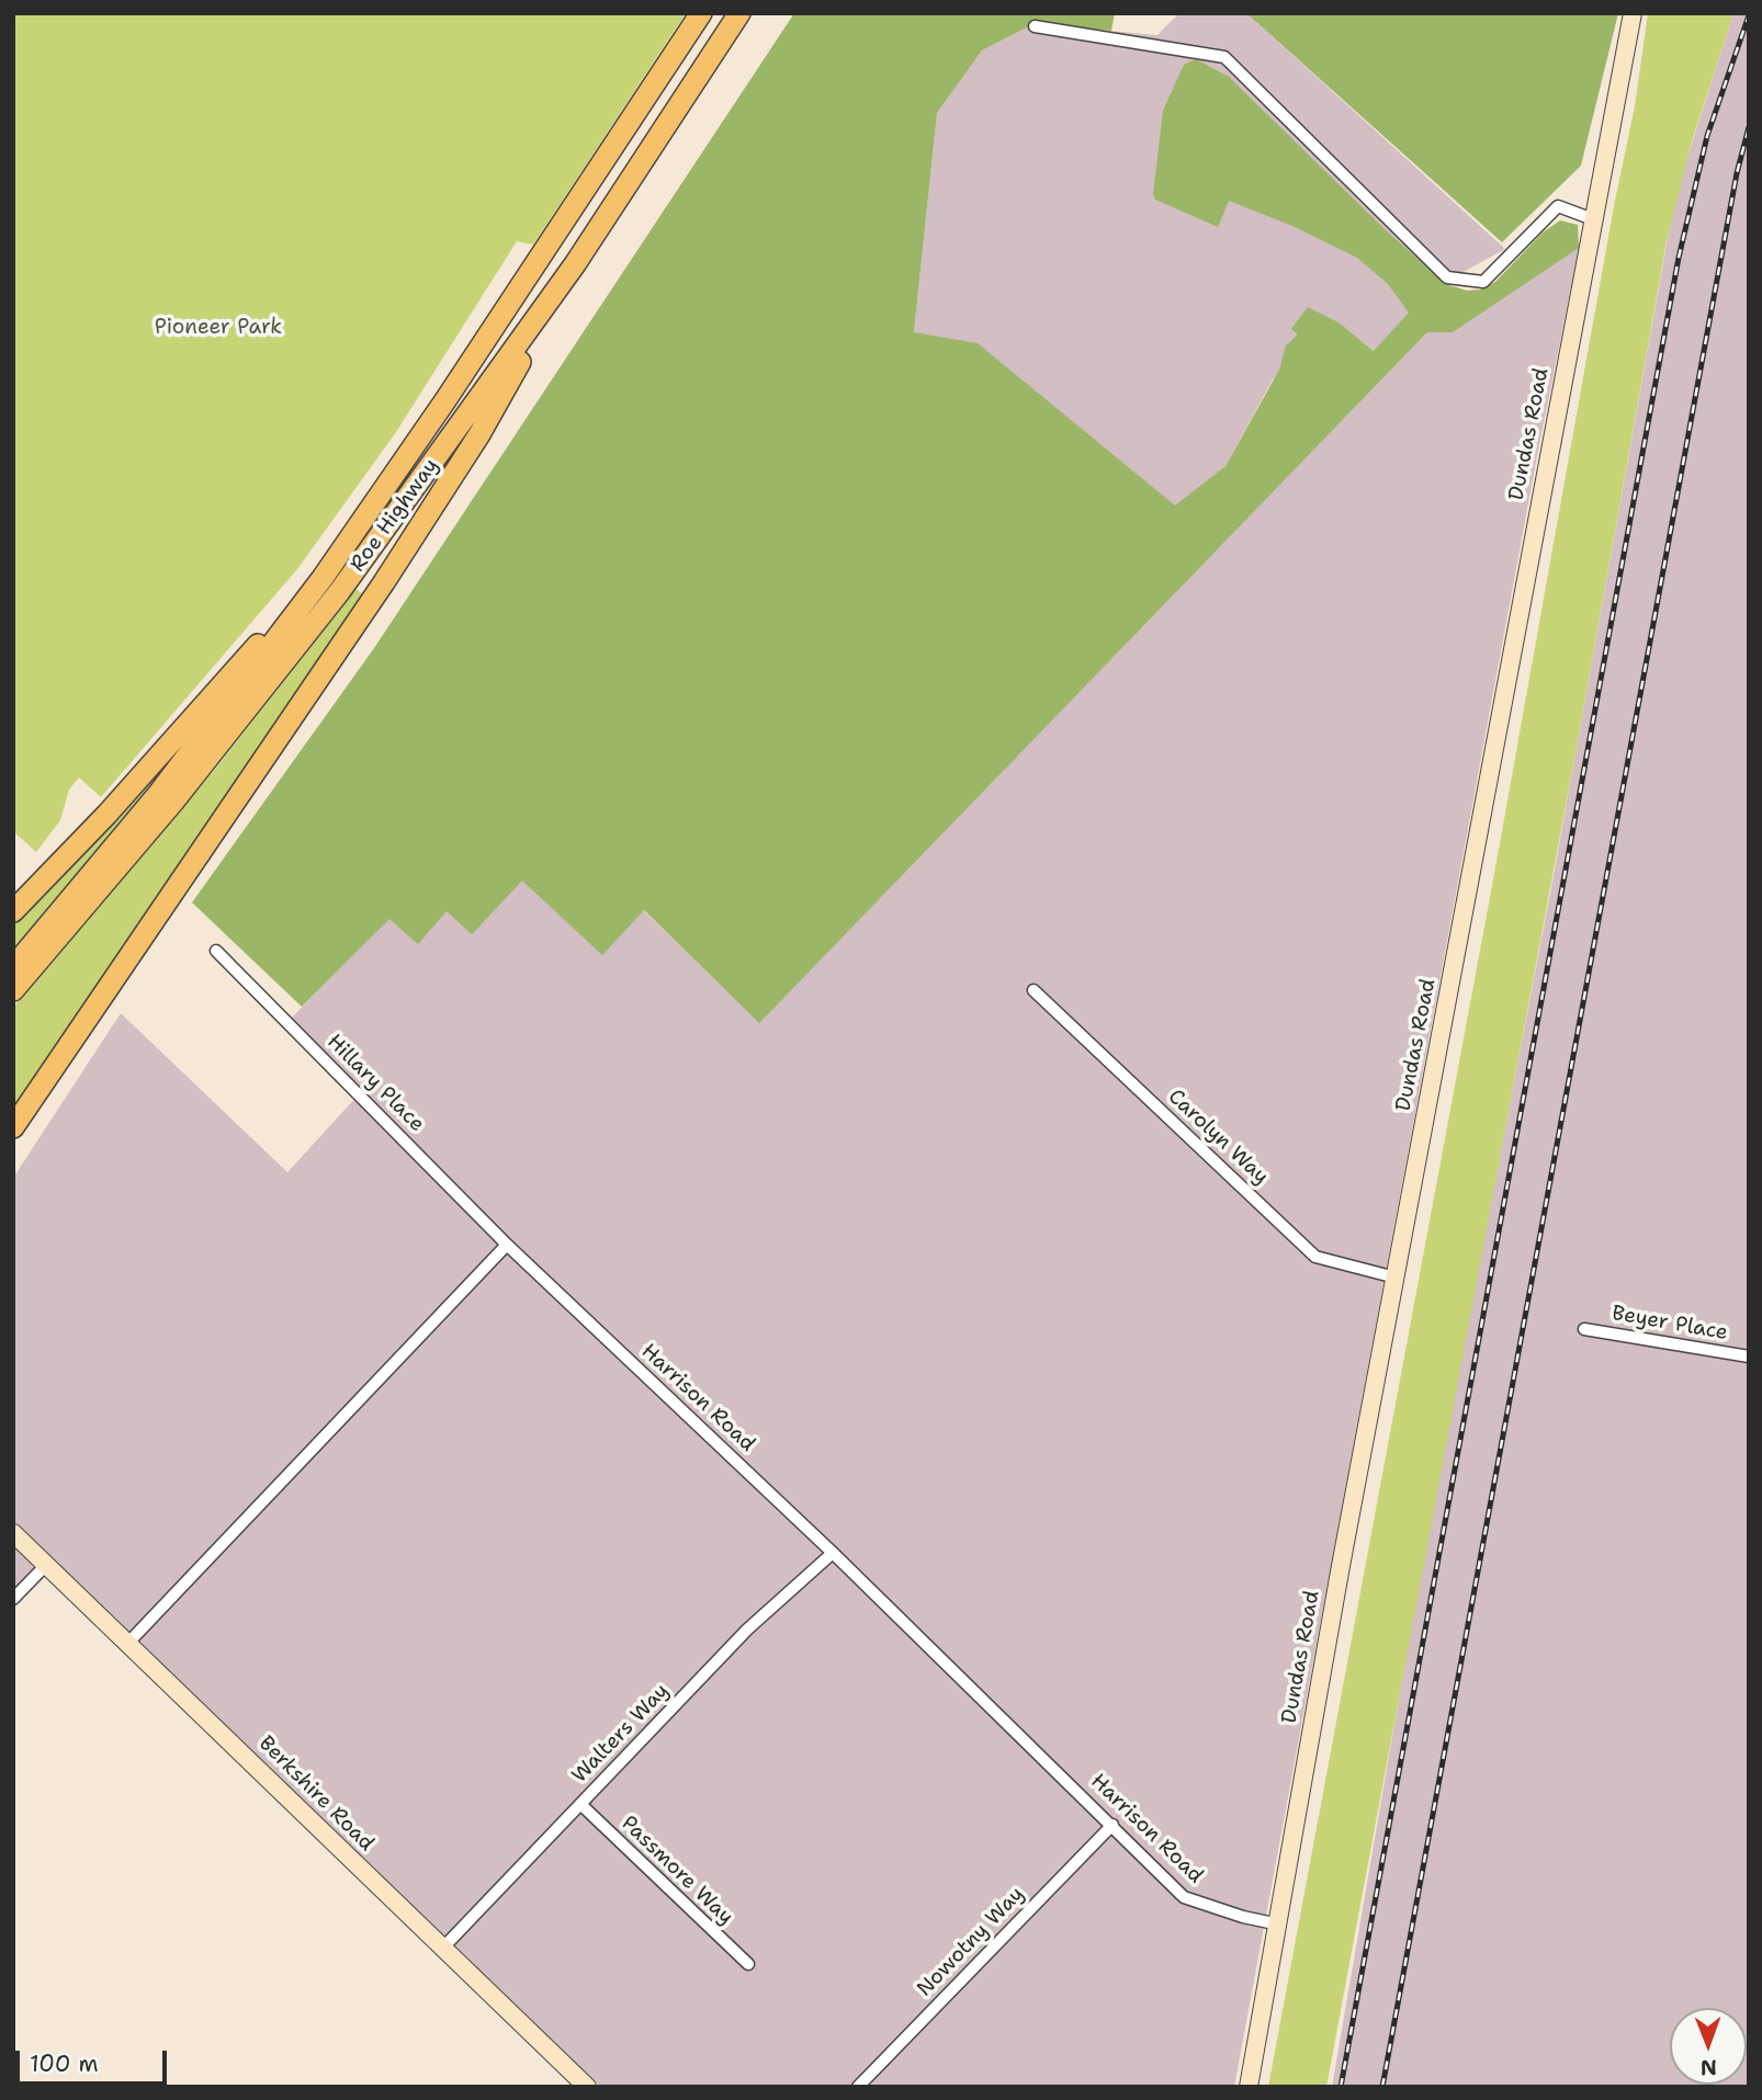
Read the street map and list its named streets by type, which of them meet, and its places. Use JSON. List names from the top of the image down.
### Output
{
  "streets": {
    "highway": ["Roe Highway"],
    "main road": ["Dundas Road", "Berkshire Road"],
    "street": [
      "Hillary Place",
      "Carolyn Way",
      "Beyer Place",
      "Harrison Road",
      "Walters Way",
      "Passmore Way",
      "Nowotny Way"
    ]
  },
  "crossings": [
    ["Dundas Road", "Carolyn Way"],
    ["Dundas Road", "Harrison Road"],
    ["Hillary Place", "Harrison Road"],
    ["Harrison Road", "Walters Way"],
    ["Harrison Road", "Nowotny Way"],
    ["Walters Way", "Berkshire Road"],
    ["Walters Way", "Passmore Way"]
  ],
  "parks": ["Pioneer Park"],
  "scale_bar": "100 m",
  "north": "bottom"
}
